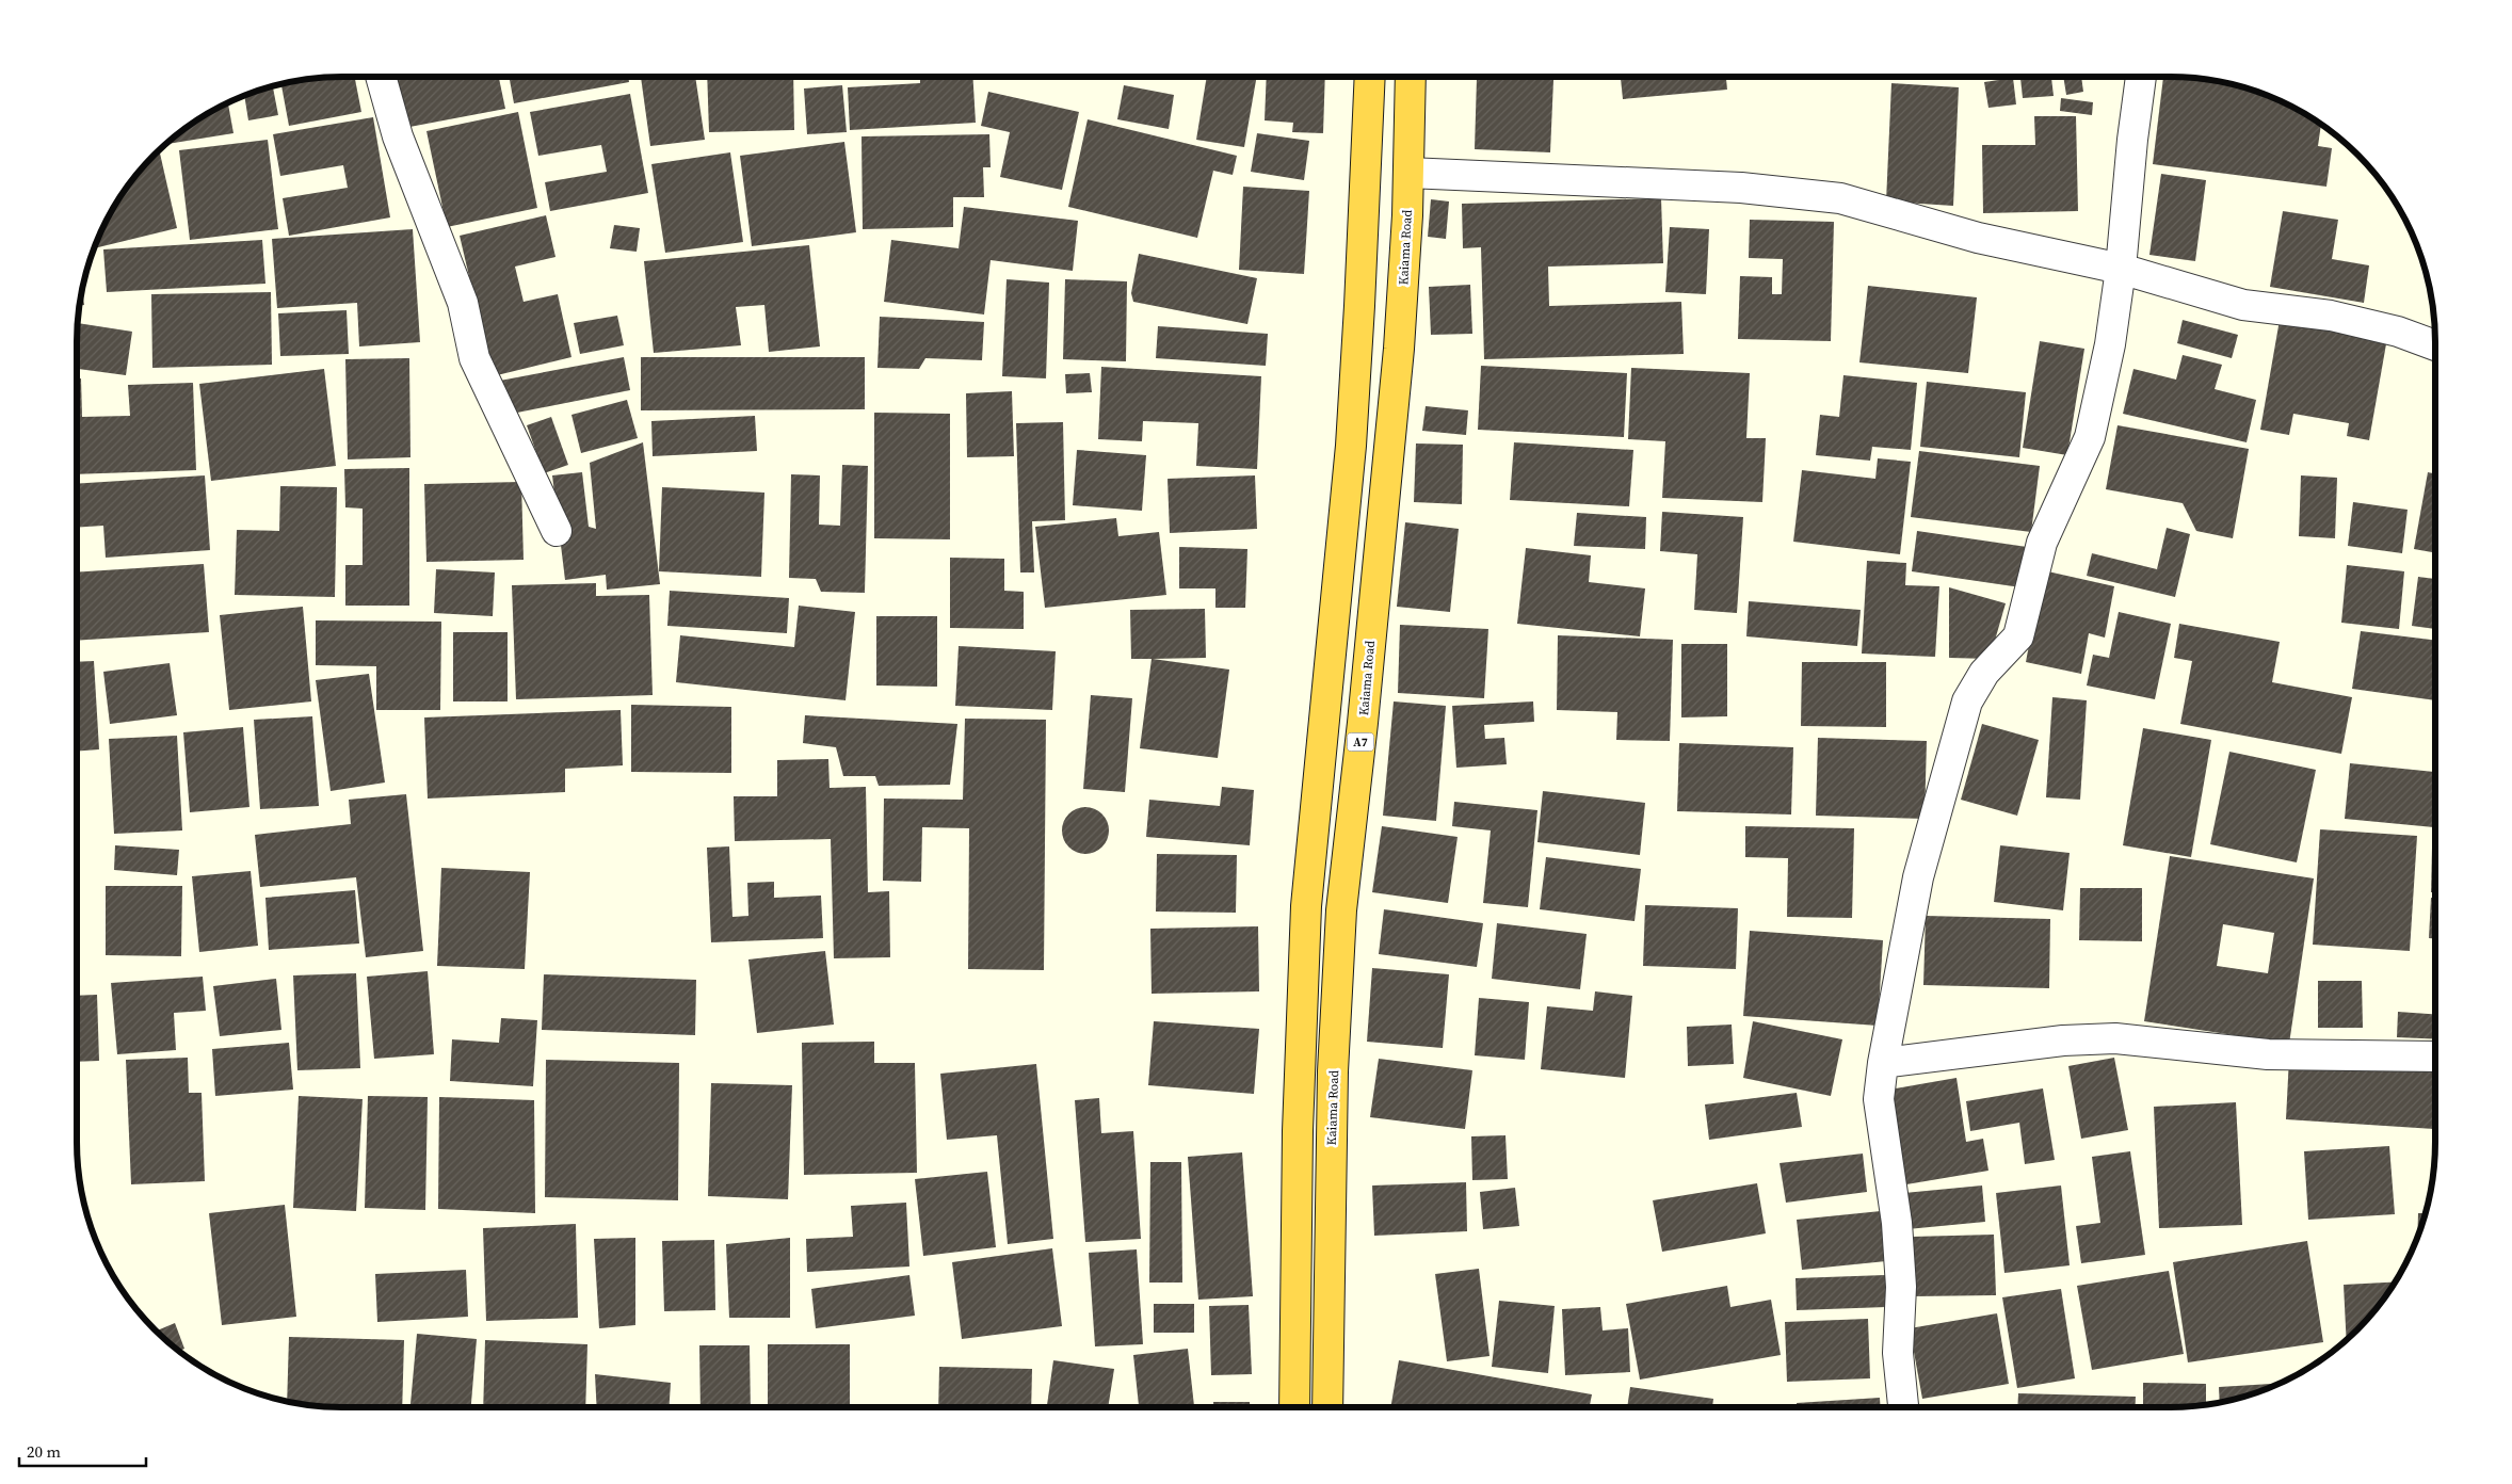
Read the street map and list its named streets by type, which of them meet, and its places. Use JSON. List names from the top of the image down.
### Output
{
  "streets": {
    "highway": ["Kaiama Road", "A7"]
  },
  "scale_bar": "20 m"
}
